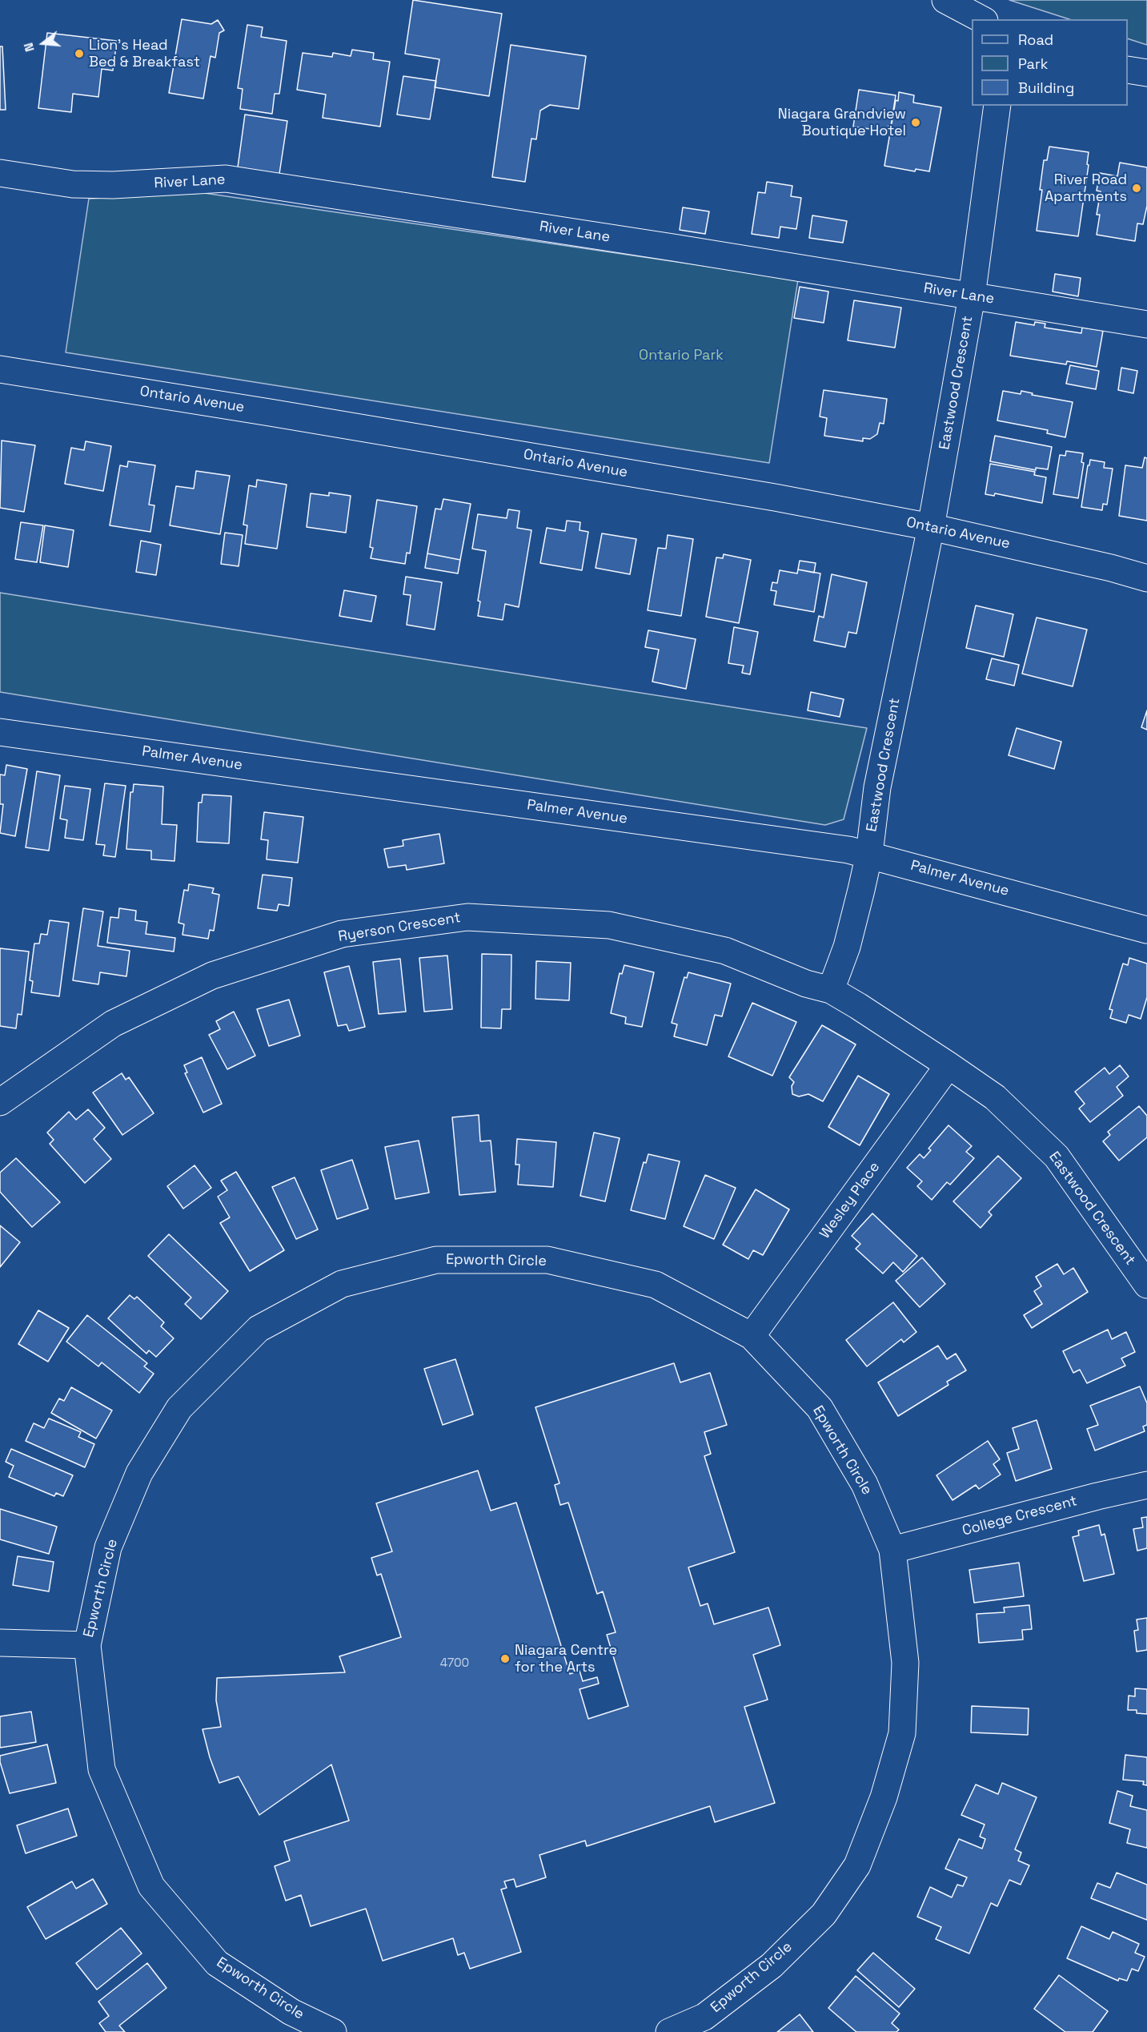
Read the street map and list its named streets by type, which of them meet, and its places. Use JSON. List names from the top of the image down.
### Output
{
  "streets": {
    "street": [
      "River Lane",
      "Eastwood Crescent",
      "Ontario Avenue",
      "Palmer Avenue",
      "Ryerson Crescent",
      "Wesley Place",
      "Epworth Circle",
      "College Crescent"
    ]
  },
  "crossings": [
    ["River Lane", "Eastwood Crescent"],
    ["Eastwood Crescent", "Ontario Avenue"],
    ["Eastwood Crescent", "Palmer Avenue"],
    ["Eastwood Crescent", "Ryerson Crescent"],
    ["Eastwood Crescent", "Wesley Place"],
    ["Wesley Place", "Epworth Circle"],
    ["Epworth Circle", "College Crescent"]
  ],
  "parks": ["Ontario Park"],
  "places": [
    "Lion’s Head Bed & Breakfast",
    "Niagara Grandview Boutique Hotel",
    "River Road Apartments",
    "Niagara Centre for the Arts"
  ],
  "house_numbers": ["4700"],
  "legend": ["Road", "Park", "Building"],
  "north": "left"
}
